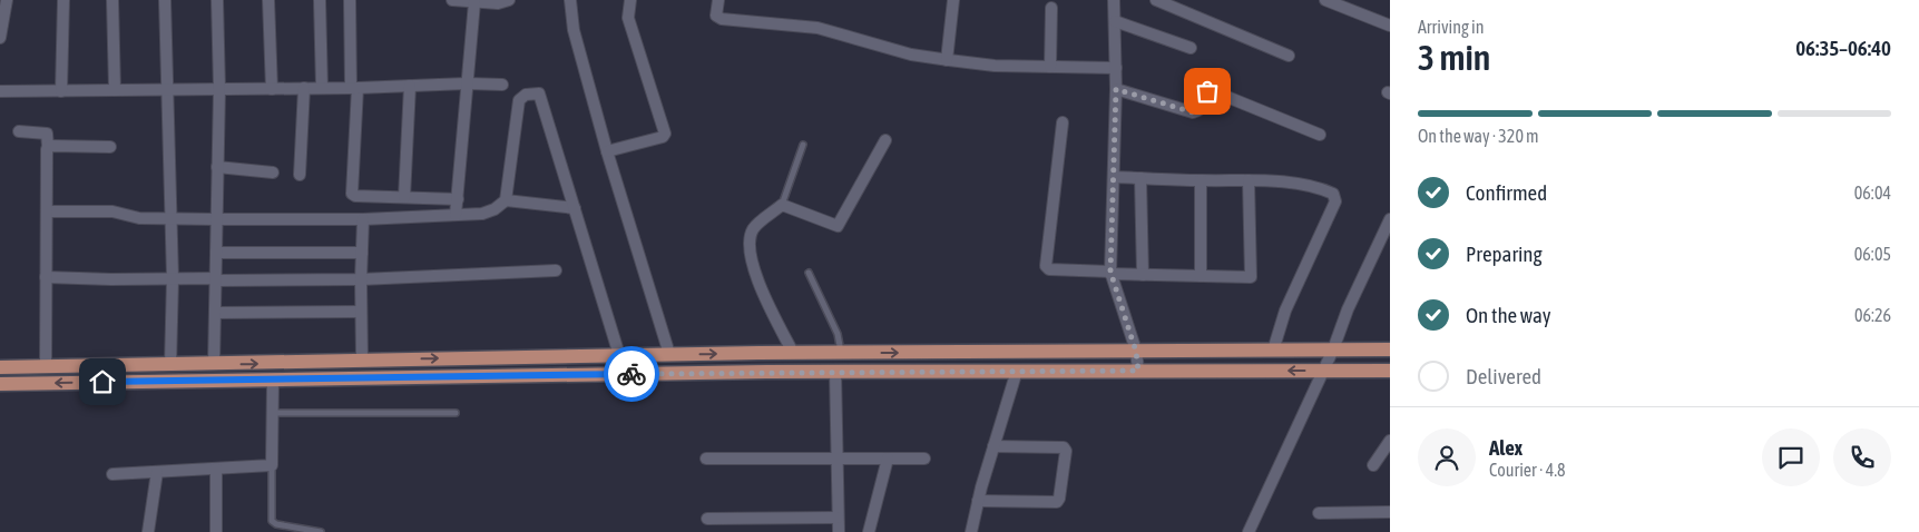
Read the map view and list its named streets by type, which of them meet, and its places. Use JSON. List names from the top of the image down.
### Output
{
  "page": {
    "heading": ["3 min", "Arriving in", "06:35–06:40"],
    "panel": ["Alex", "Courier · 4.8"],
    "bar": "On the way · 320 m",
    "list": [
      ["Confirmed", "06:04"],
      ["Preparing", "06:05"],
      ["On the way", "06:26"],
      "Delivered"
    ]
  }
}
